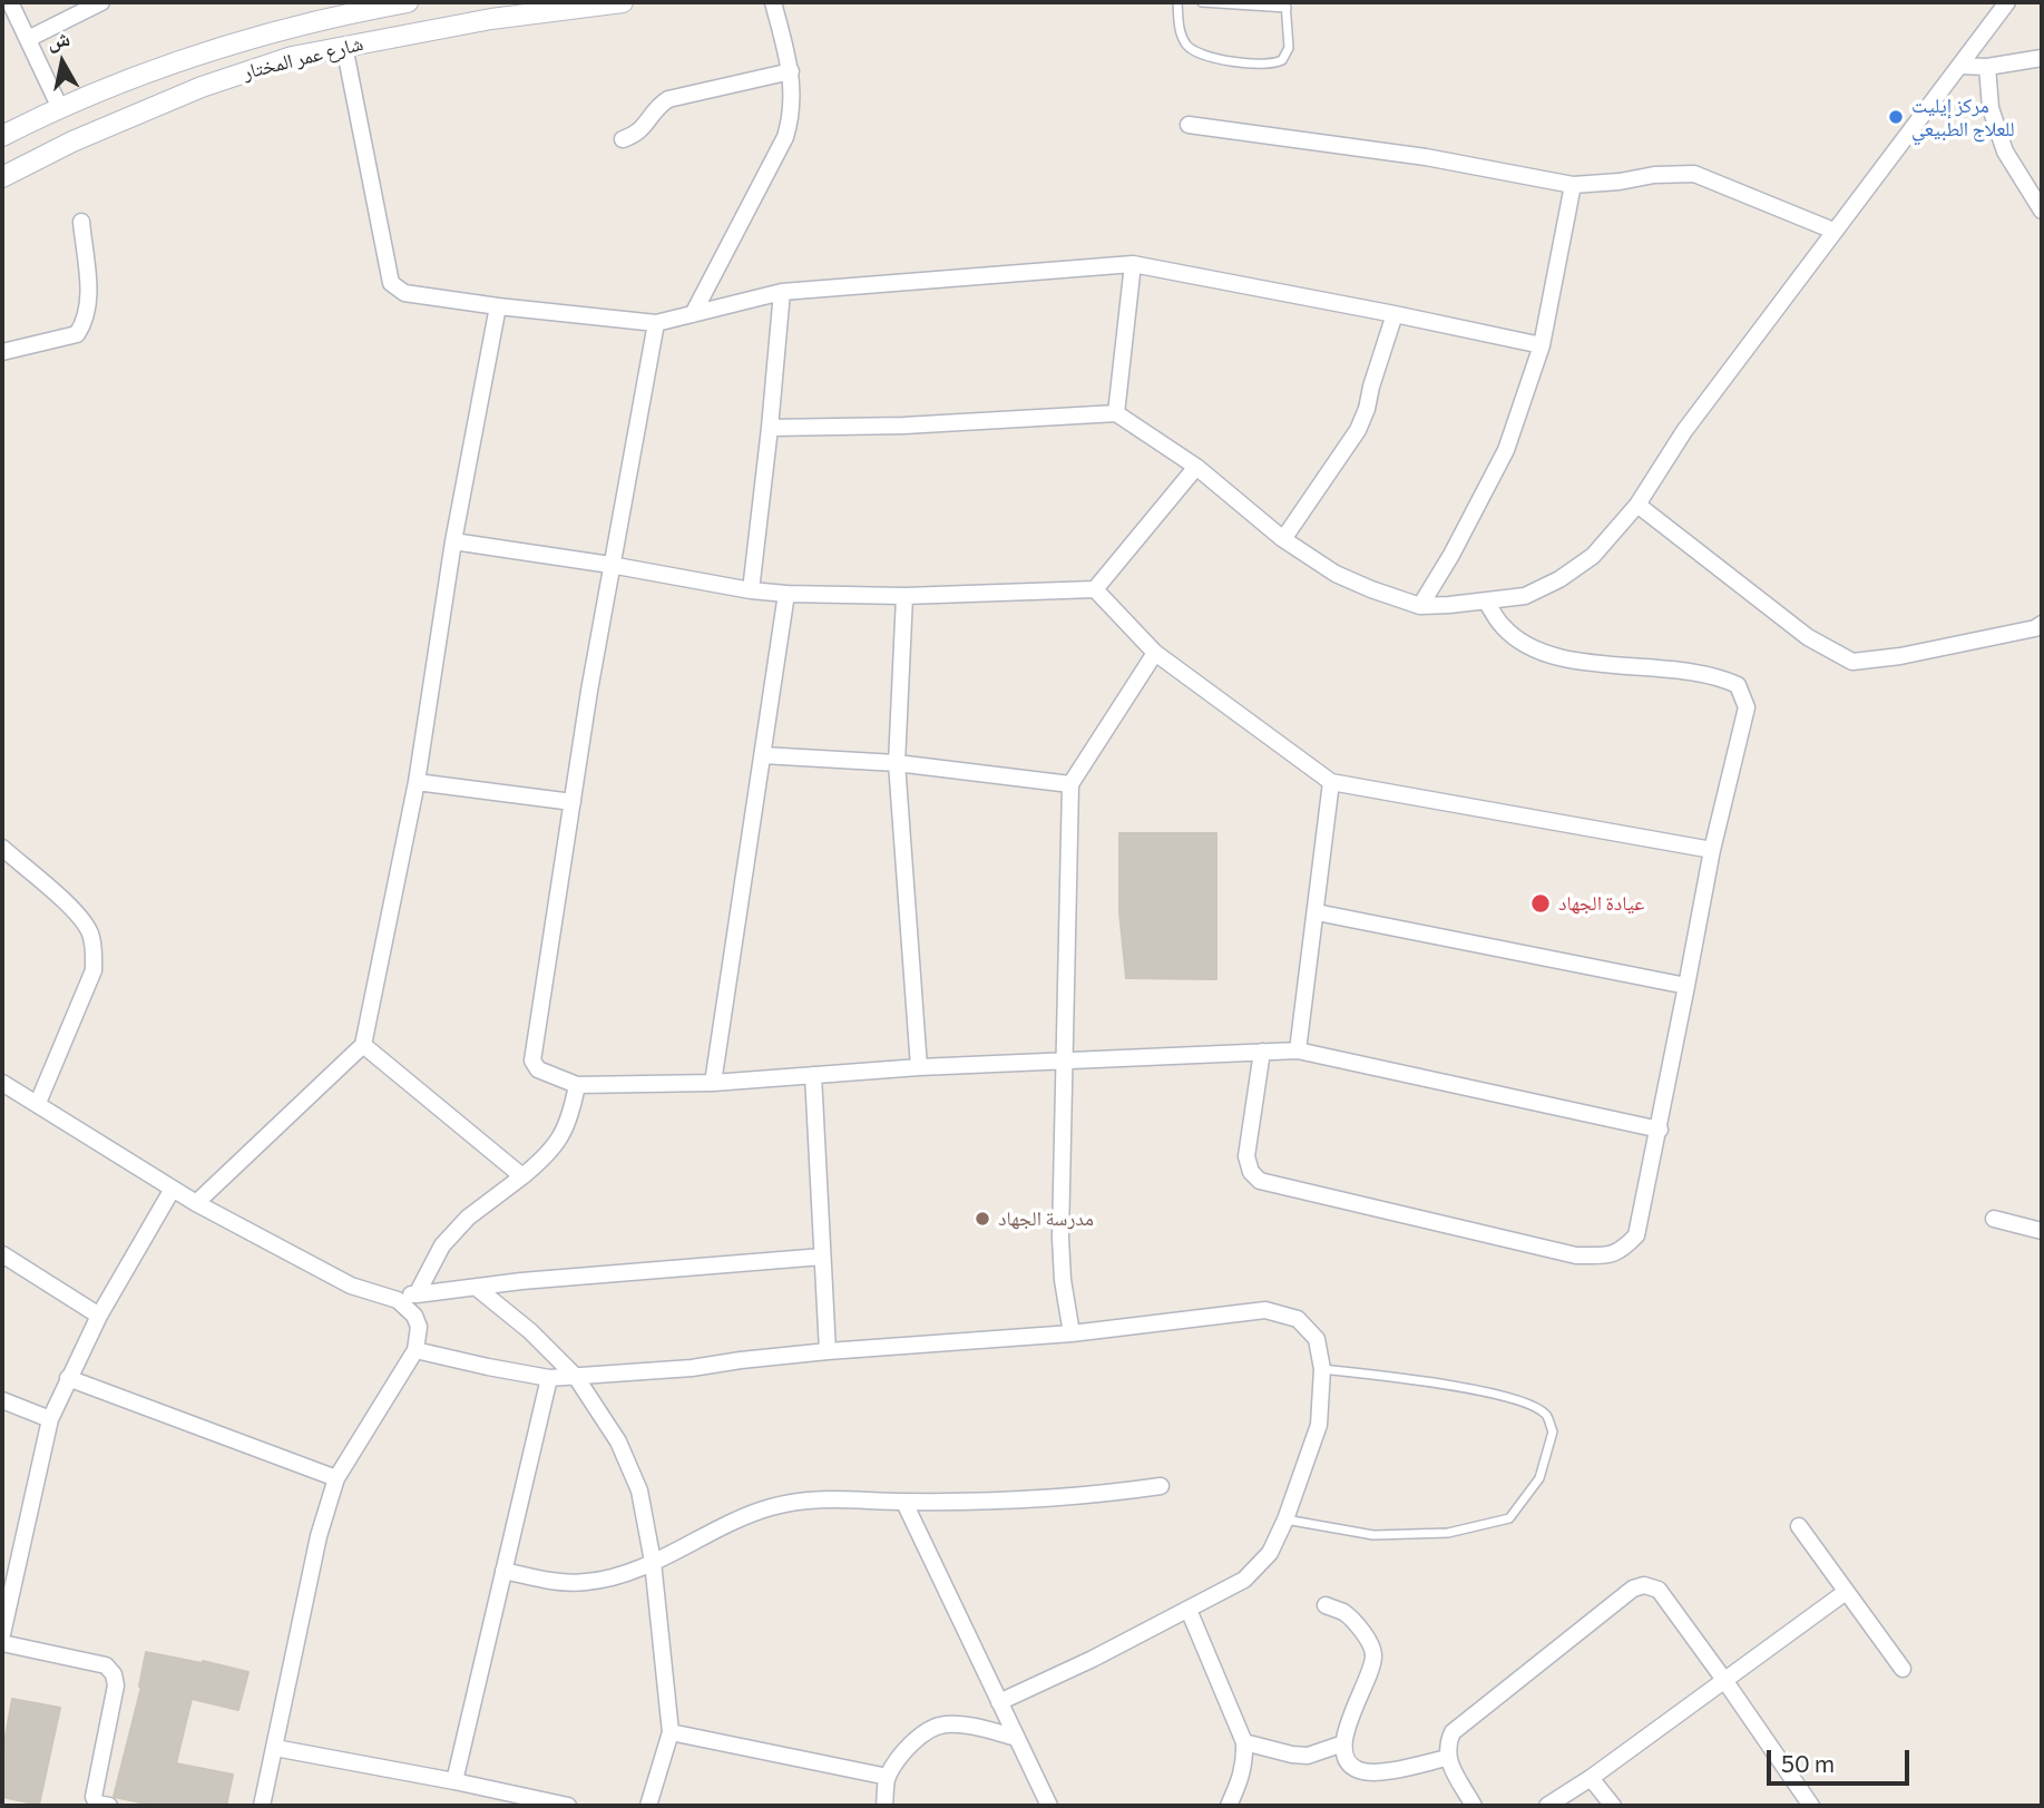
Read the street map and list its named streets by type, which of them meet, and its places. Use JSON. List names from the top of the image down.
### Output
{
  "streets": {
    "street": ["شارع عمر المختار"]
  },
  "places": ["مركز إيليت للعلاج الطبيعي", "عيادة الجهاد", "مدرسة الجهاد"],
  "scale_bar": "50 m",
  "north": "top"
}
